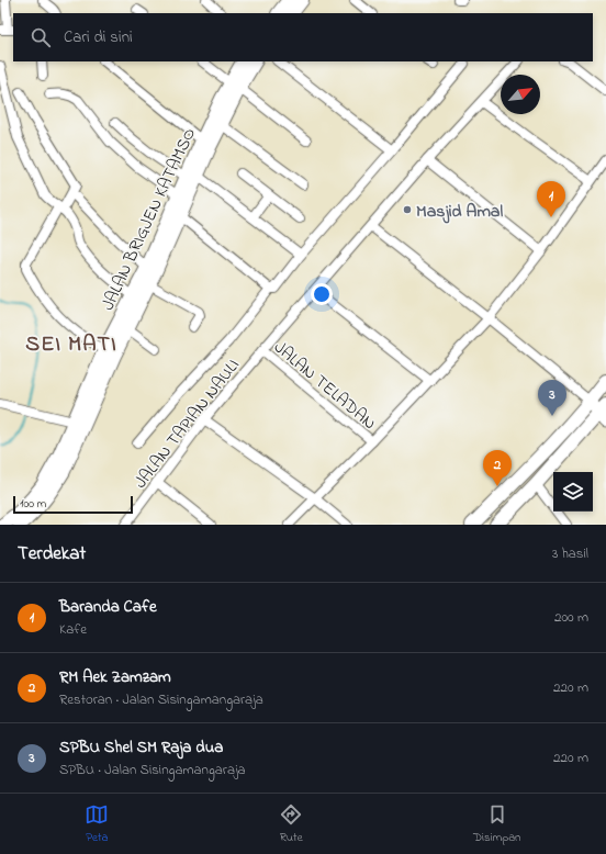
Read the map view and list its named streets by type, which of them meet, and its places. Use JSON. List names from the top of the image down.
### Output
{
  "streets": {
    "main road": ["JALAN BRIGJEN KATAMSO"],
    "street": ["JALAN TELADAN", "JALAN TAPIAN NAULI"]
  },
  "crossings": [
    ["JALAN TELADAN", "JALAN TAPIAN NAULI"]
  ],
  "districts": ["SEI MATI"],
  "places": ["Masjid Amal"],
  "scale_bar": "100 m",
  "north": "top right",
  "page": {
    "search": "Cari di sini",
    "pins": ["1", "3", "2"],
    "scale": "100 m",
    "heading": ["Terdekat", "3 hasil"],
    "list": [
      {
        "mark": "1",
        "name": "Baranda Cafe",
        "note": "Kafe",
        "value": "200 m"
      },
      {
        "mark": "2",
        "name": "RM Aek Zamzam",
        "note": "Restoran · Jalan Sisingamangaraja",
        "value": "220 m"
      },
      {
        "mark": "3",
        "name": "SPBU Shel SM Raja dua",
        "note": "SPBU · Jalan Sisingamangaraja",
        "value": "220 m"
      }
    ],
    "nav": ["Peta", "Rute", "Disimpan"]
  }
}
